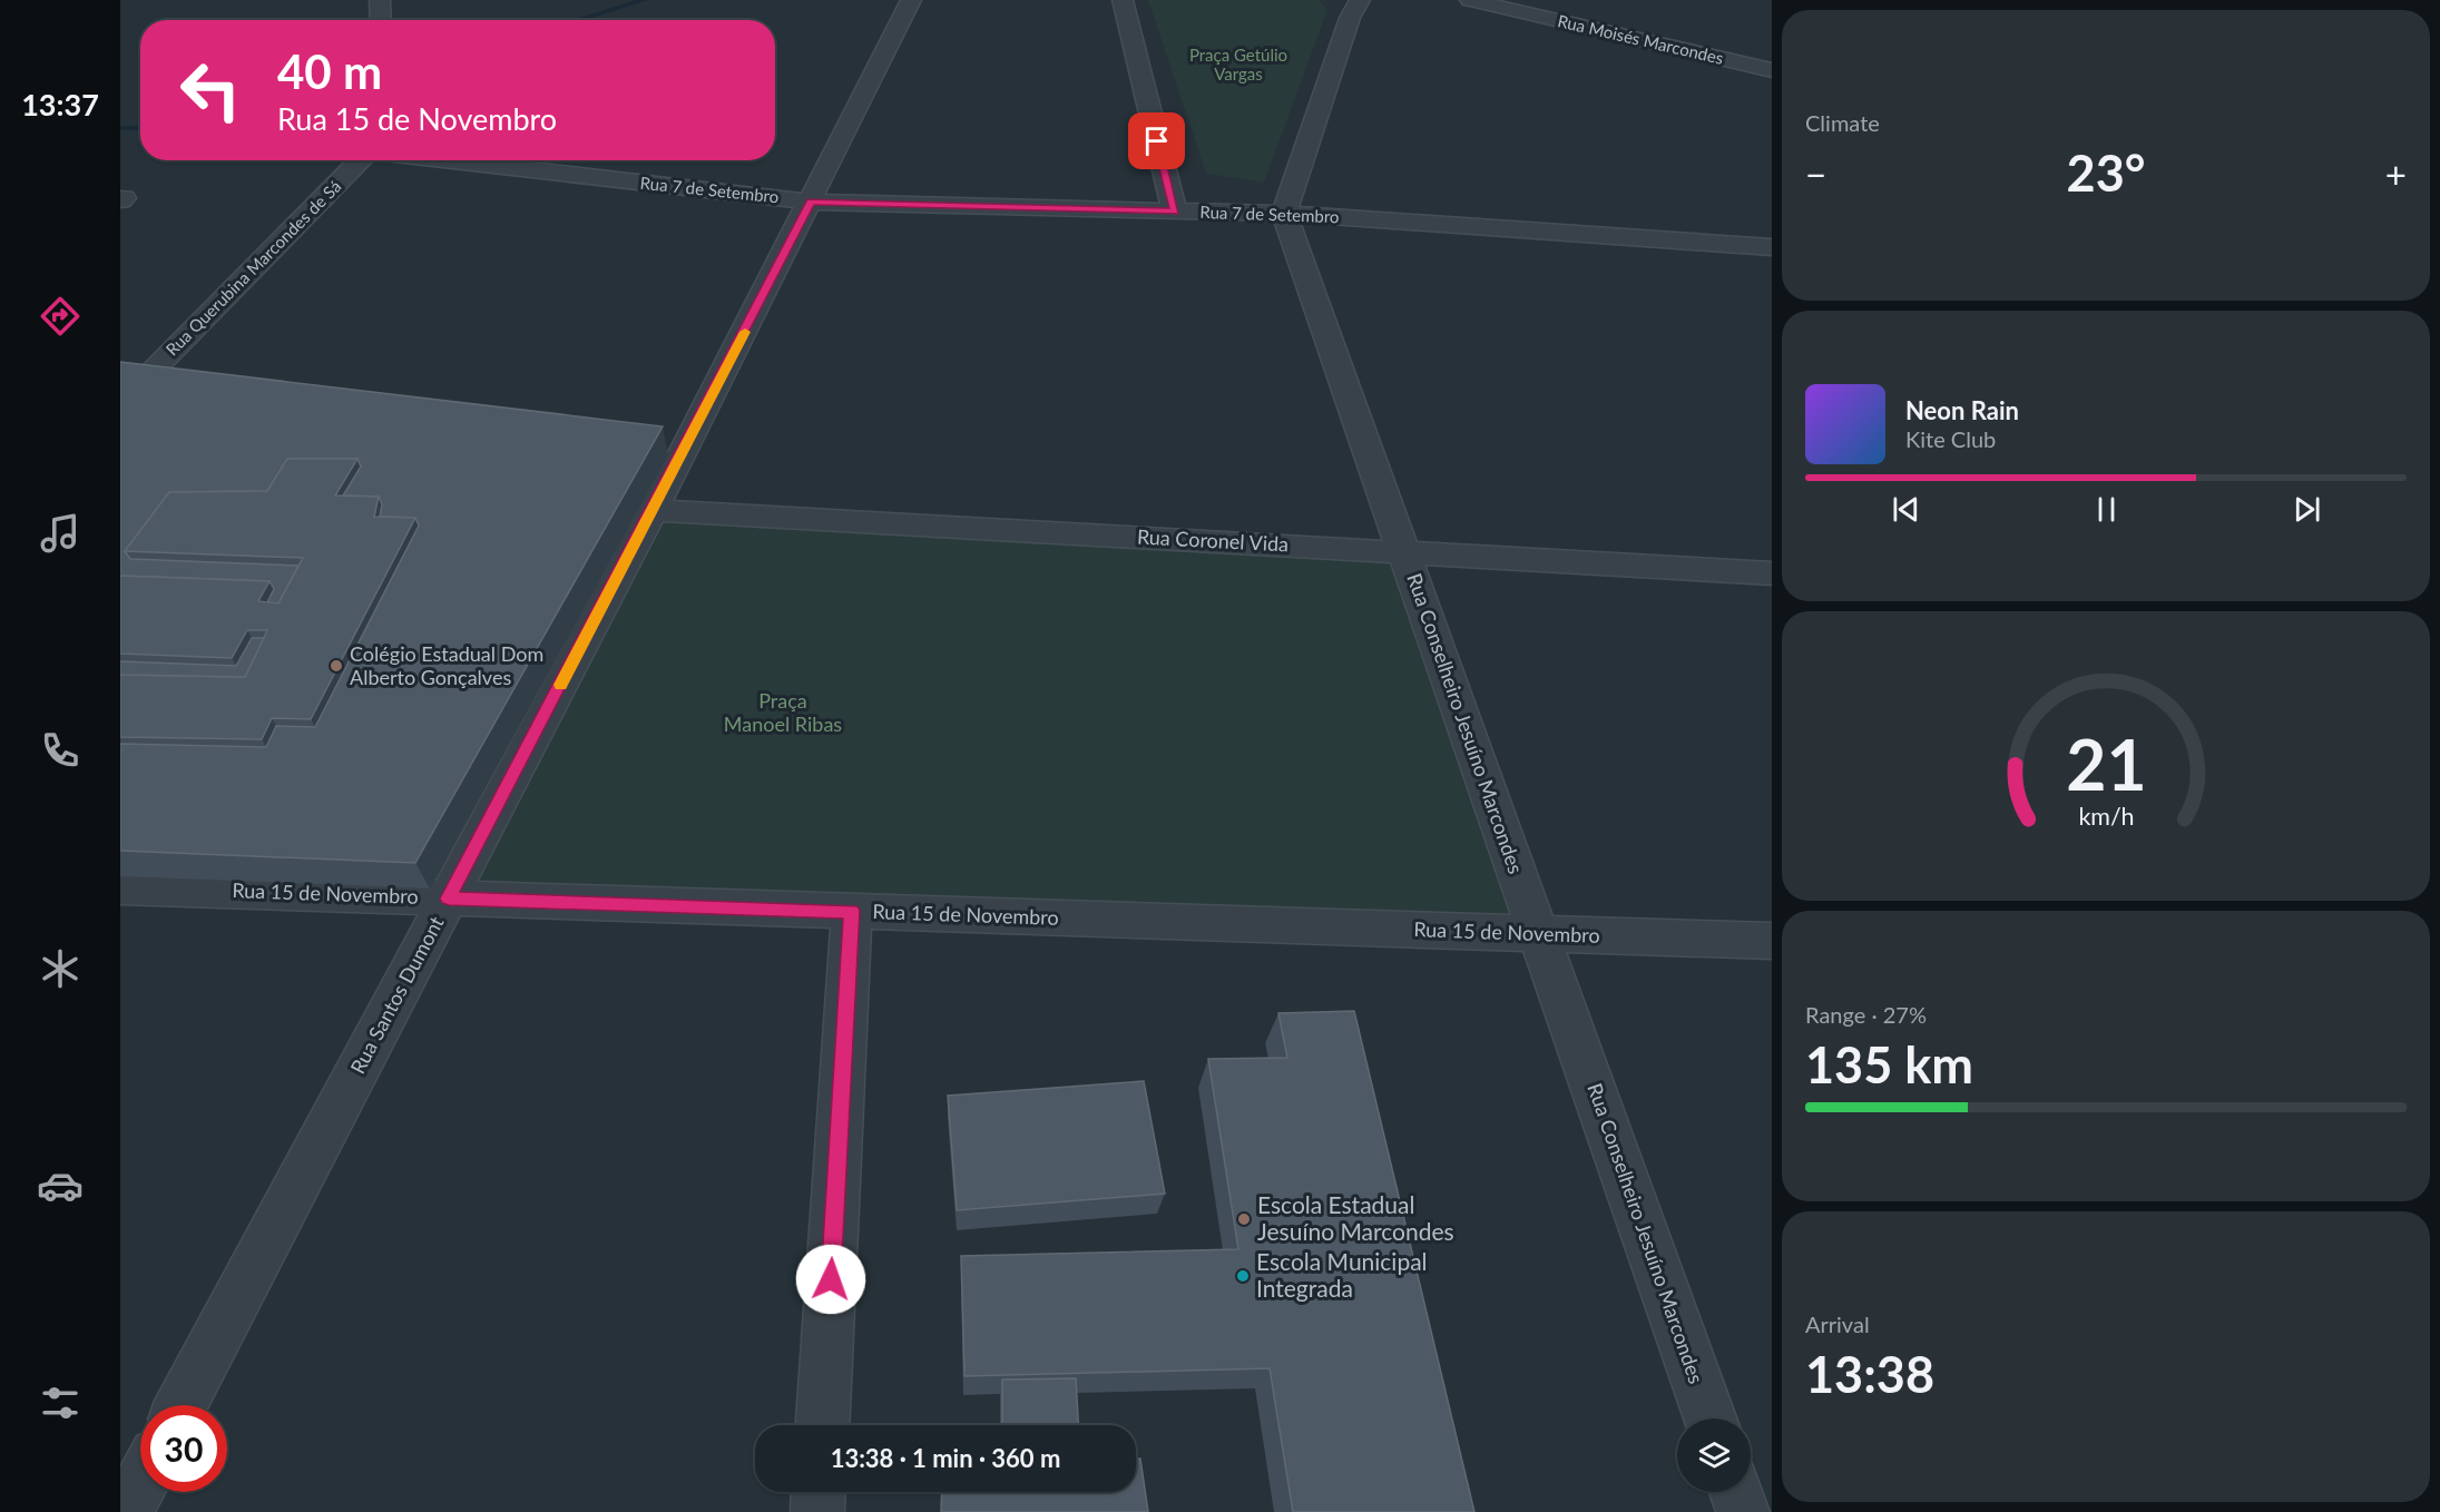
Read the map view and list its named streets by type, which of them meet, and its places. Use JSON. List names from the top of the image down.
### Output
{
  "streets": {
    "street": [
      "Rua Moisés Marcondes",
      "Rua 7 de Setembro",
      "Rua Querubina Marcondes de Sá",
      "Rua Coronel Vida",
      "Rua Conselheiro Jesuíno Marcondes",
      "Rua 15 de Novembro",
      "Rua Santos Dumont"
    ]
  },
  "crossings": [
    ["Rua 7 de Setembro", "Rua Conselheiro Jesuíno Marcondes"],
    ["Rua 7 de Setembro", "Rua Santos Dumont"],
    ["Rua Coronel Vida", "Rua Conselheiro Jesuíno Marcondes"],
    ["Rua Coronel Vida", "Rua Santos Dumont"],
    ["Rua Conselheiro Jesuíno Marcondes", "Rua 15 de Novembro"],
    ["Rua 15 de Novembro", "Rua Santos Dumont"]
  ],
  "parks": ["Praça Getúlio Vargas", "Praça Manoel Ribas"],
  "places": ["Colégio Estadual Dom Alberto Gonçalves", "Escola Estadual Jesuíno Marcondes", "Escola Municipal Integrada"],
  "page": {
    "tabs": "13:37",
    "tile": [
      "Climate",
      ["Range · 27%", "135 km"],
      ["Arrival", "13:38"]
    ],
    "turn": ["40 m", "Rua 15 de Novembro"],
    "heat": ["−", "23°", "+"],
    "song": ["Neon Rain", "Kite Club"],
    "limit": "30",
    "trip": "13:38 · 1 min · 360 m",
    "gauge": ["21", "km/h"]
  }
}
